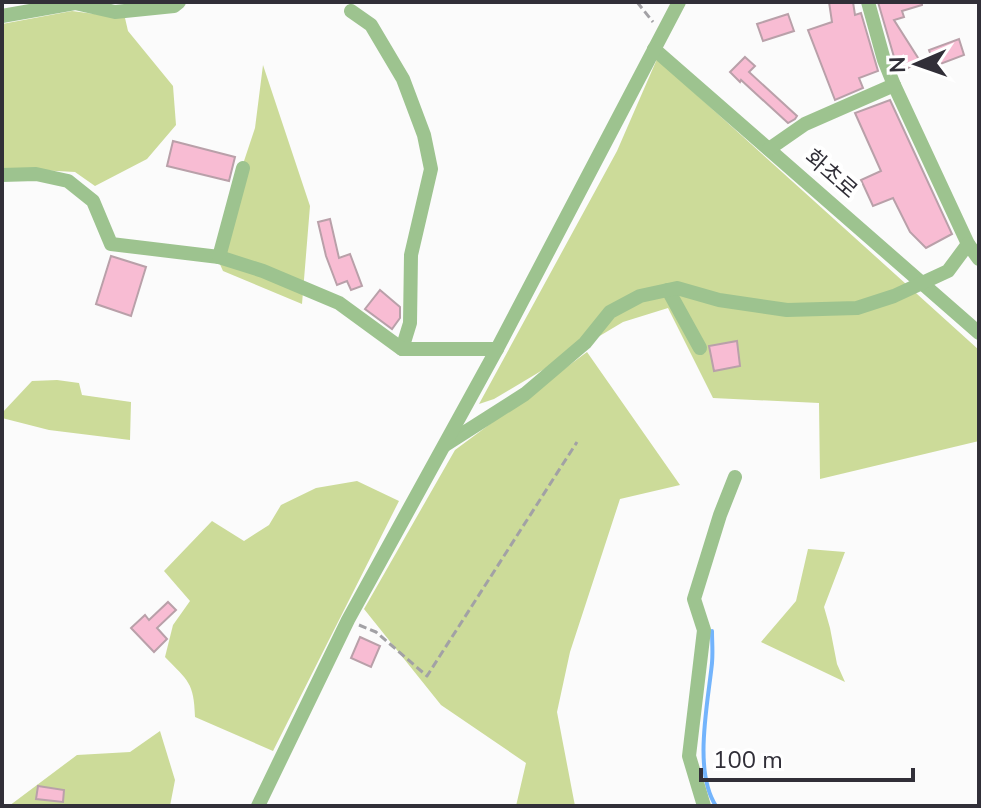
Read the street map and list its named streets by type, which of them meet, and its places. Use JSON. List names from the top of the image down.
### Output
{
  "streets": {
    "street": ["화초로"]
  },
  "scale_bar": "100 m",
  "north": "left"
}
